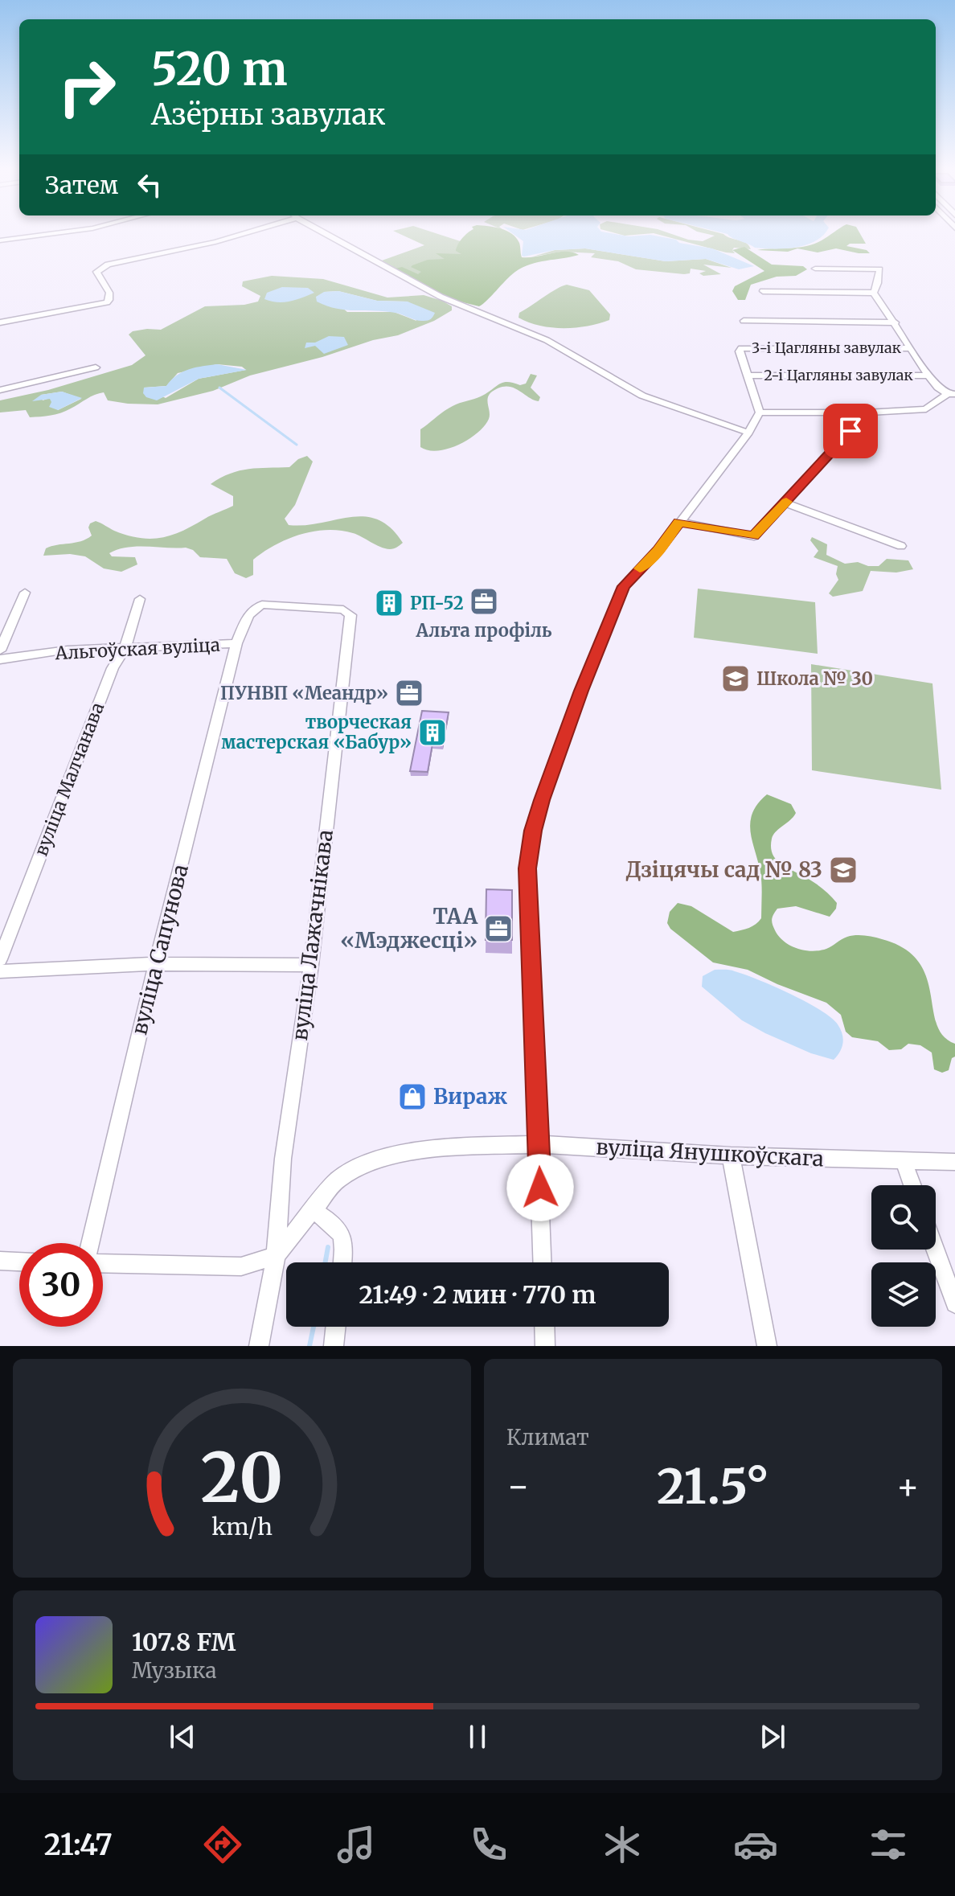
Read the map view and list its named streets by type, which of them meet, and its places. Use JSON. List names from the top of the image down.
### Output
{
  "streets": {
    "street": [
      "3-і Цагляны завулак",
      "2-і Цагляны завулак",
      "Альгоўская вуліца",
      "вуліца Малчанава",
      "вуліца Лажачнікава",
      "вуліца Сапунова",
      "вуліца Янушкоўскага"
    ]
  },
  "crossings": [
    ["3-і Цагляны завулак", "2-і Цагляны завулак"],
    ["Альгоўская вуліца", "вуліца Малчанава"],
    ["Альгоўская вуліца", "вуліца Сапунова"],
    ["вуліца Лажачнікава", "вуліца Сапунова"],
    ["вуліца Лажачнікава", "вуліца Янушкоўскага"]
  ],
  "places": {
    "office": ["Альта профіль", "ПУНВП «Меандр»", "ТАА «Мэджесці»"],
    "building": ["РП-52", "творческая мастерская «Бабур»"],
    "school or university": ["Школа № 30", "Дзіцячы сад № 83"],
    "shop": ["Вираж"]
  },
  "page": {
    "turn": ["520 m", "Азёрны завулак"],
    "then": "Затем",
    "limit": "30",
    "trip": "21:49 · 2 мин · 770 m",
    "tile": "Климат",
    "heat": ["−", "21.5°", "+"],
    "song": ["107.8 FM", "Музыка"],
    "tabs": "21:47",
    "gauge": ["20", "km/h"]
  }
}
